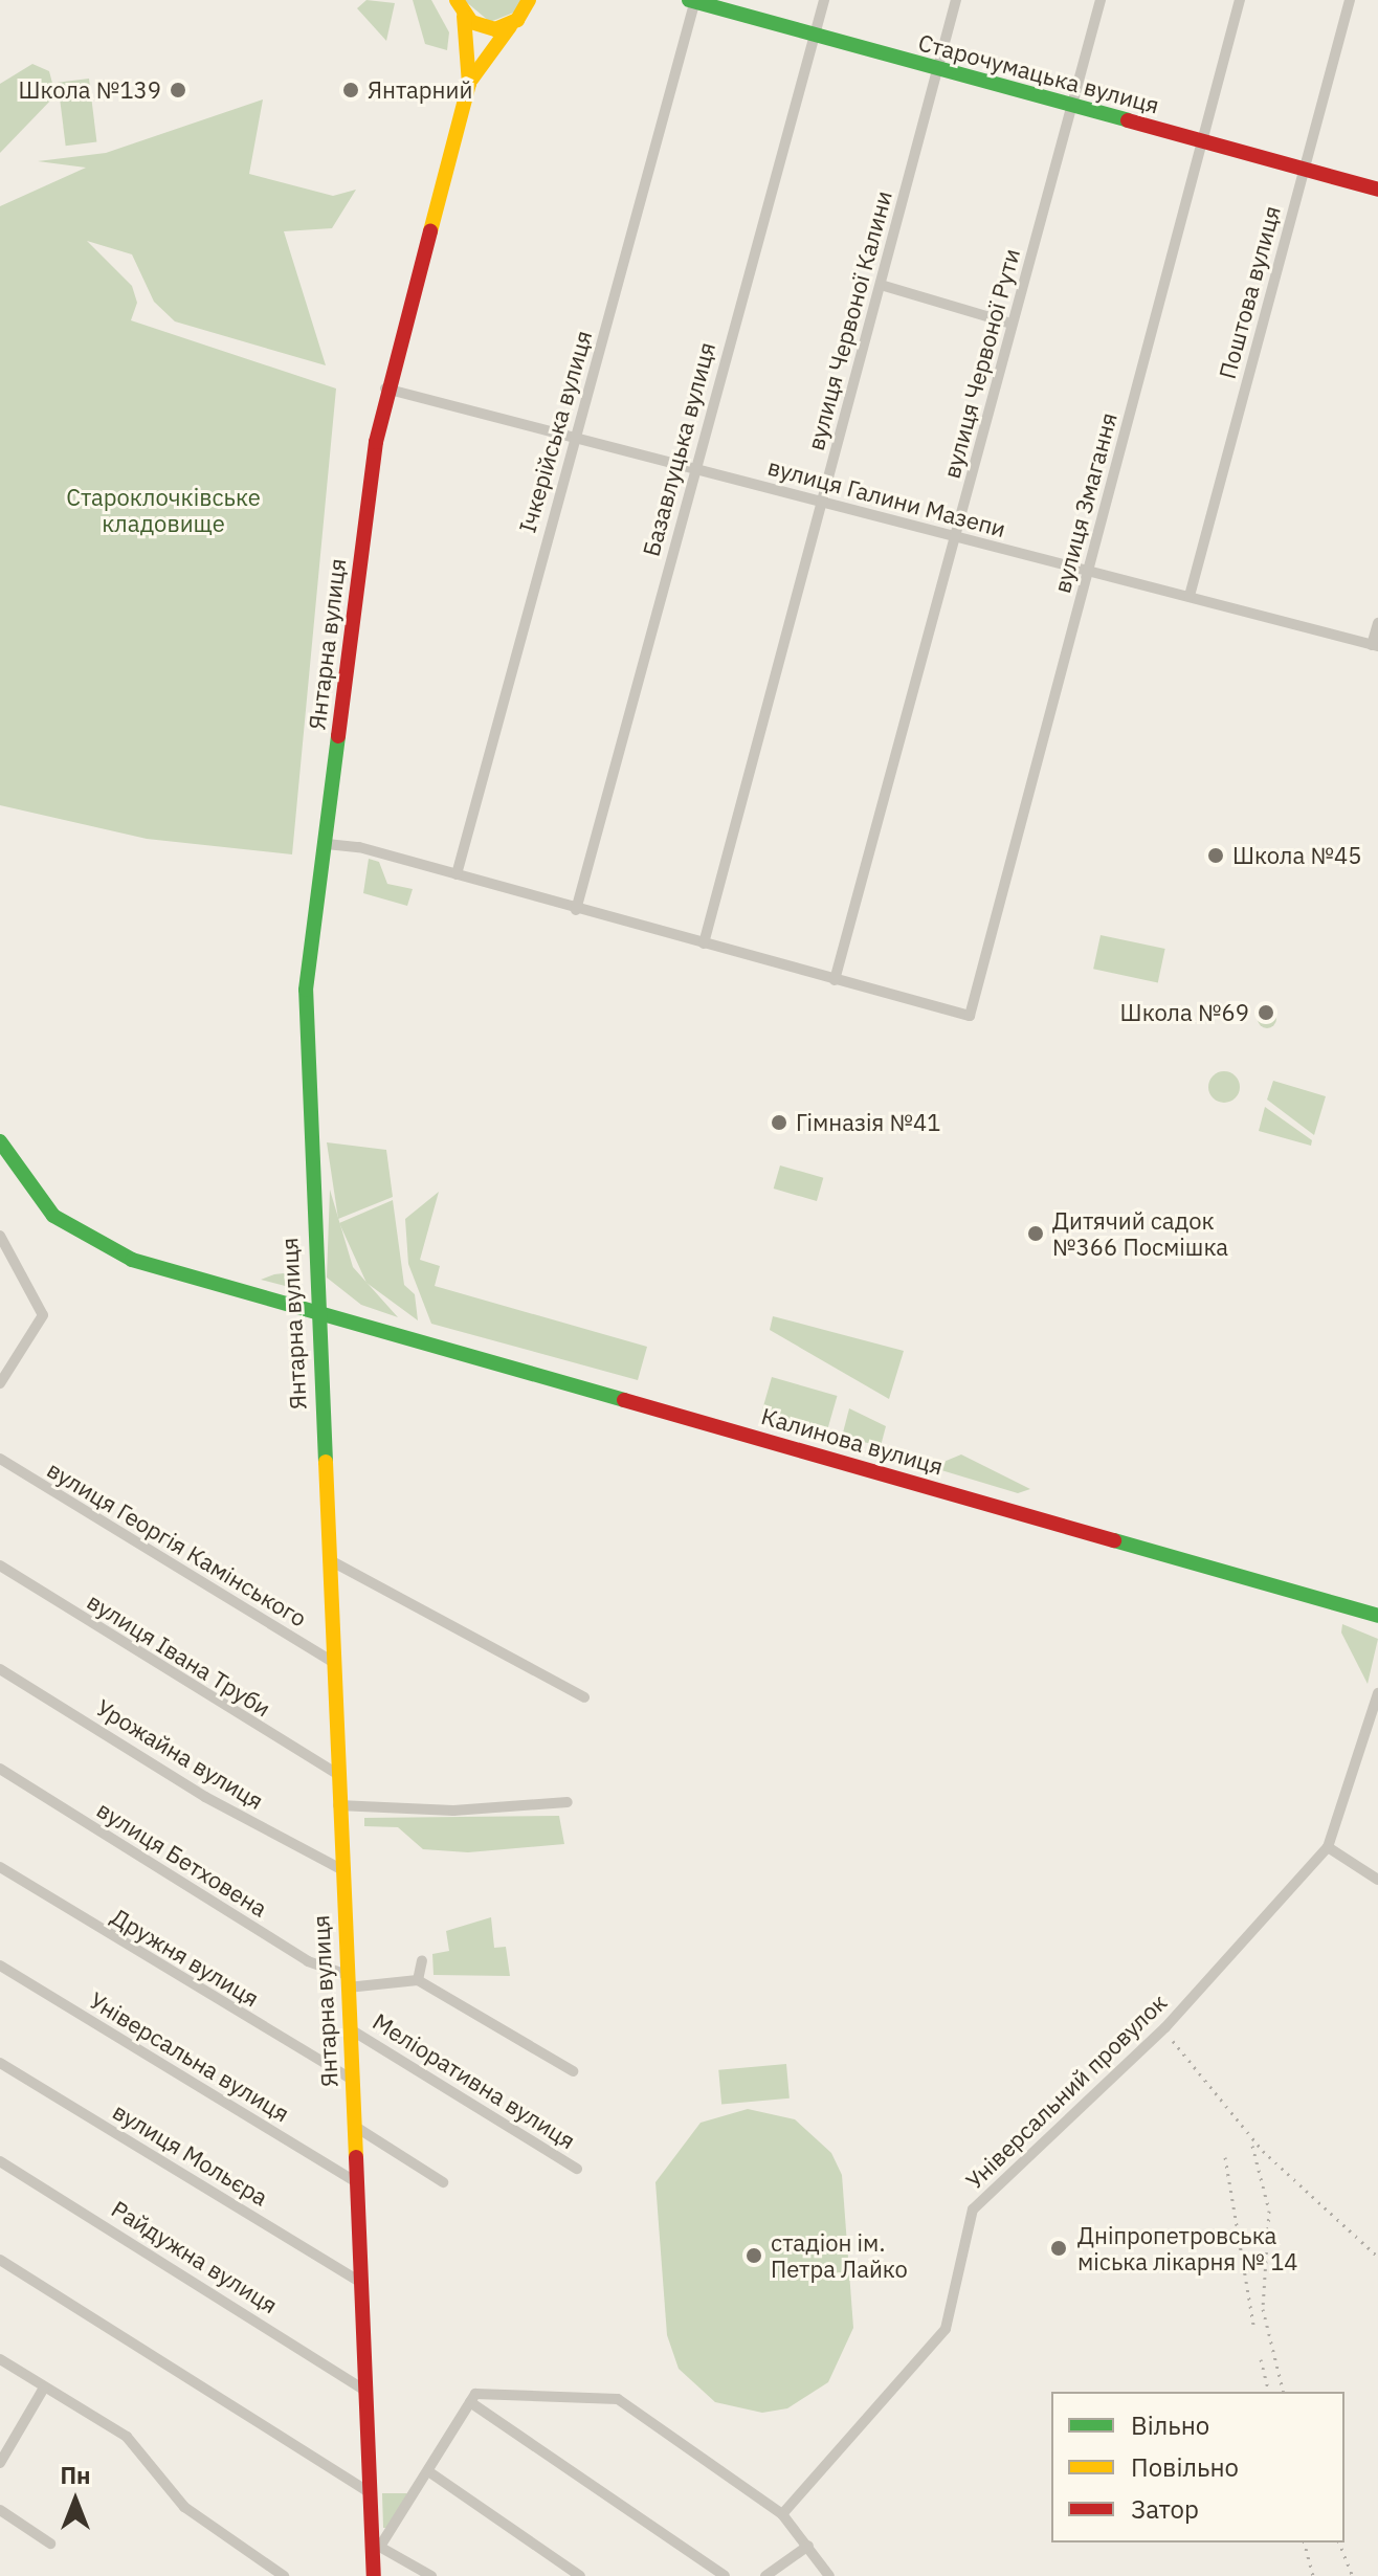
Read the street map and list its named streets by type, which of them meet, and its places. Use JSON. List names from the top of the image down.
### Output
{
  "streets": {
    "main road": ["Старочумацька вулиця", "Янтарна вулиця", "Калинова вулиця"],
    "street": [
      "Поштова вулиця",
      "вулиця Червоної Калини",
      "вулиця Червоної Рути",
      "Ічкерійська вулиця",
      "Базавлуцька вулиця",
      "вулиця Галини Мазепи",
      "вулиця Змагання",
      "вулиця Георгія Камінського",
      "вулиця Івана Труби",
      "Урожайна вулиця",
      "вулиця Бетховена",
      "Дружня вулиця",
      "Універсальна вулиця",
      "Меліоративна вулиця",
      "Універсальний провулок",
      "вулиця Мольєра",
      "Райдужна вулиця"
    ]
  },
  "crossings": [
    ["Старочумацька вулиця", "Поштова вулиця"],
    ["Старочумацька вулиця", "вулиця Червоної Калини"],
    ["Старочумацька вулиця", "вулиця Червоної Рути"],
    ["Старочумацька вулиця", "Ічкерійська вулиця"],
    ["Старочумацька вулиця", "Базавлуцька вулиця"],
    ["Старочумацька вулиця", "вулиця Змагання"],
    ["Поштова вулиця", "вулиця Галини Мазепи"],
    ["вулиця Червоної Калини", "вулиця Галини Мазепи"],
    ["вулиця Червоної Рути", "вулиця Галини Мазепи"],
    ["вулиця Червоної Рути", "вулиця Змагання"],
    ["Ічкерійська вулиця", "вулиця Галини Мазепи"],
    ["Базавлуцька вулиця", "вулиця Галини Мазепи"],
    ["вулиця Галини Мазепи", "вулиця Змагання"],
    ["вулиця Галини Мазепи", "Янтарна вулиця"],
    ["Янтарна вулиця", "Калинова вулиця"],
    ["Янтарна вулиця", "вулиця Георгія Камінського"],
    ["Янтарна вулиця", "вулиця Івана Труби"],
    ["Янтарна вулиця", "Урожайна вулиця"],
    ["Янтарна вулиця", "вулиця Бетховена"],
    ["Янтарна вулиця", "Дружня вулиця"],
    ["Янтарна вулиця", "Універсальна вулиця"],
    ["Янтарна вулиця", "Меліоративна вулиця"],
    ["Янтарна вулиця", "вулиця Мольєра"],
    ["Янтарна вулиця", "Райдужна вулиця"]
  ],
  "parks": ["Староклочківське кладовище"],
  "places": [
    "Школа №139",
    "Янтарний",
    "Школа №45",
    "Школа №69",
    "Гімназія №41",
    "Дитячий садок №366 Посмішка",
    "Дніпропетровська міська лікарня № 14",
    "стадіон ім. Петра Лайко"
  ],
  "legend": ["Вільно", "Повільно", "Затор"],
  "north": "top"
}
